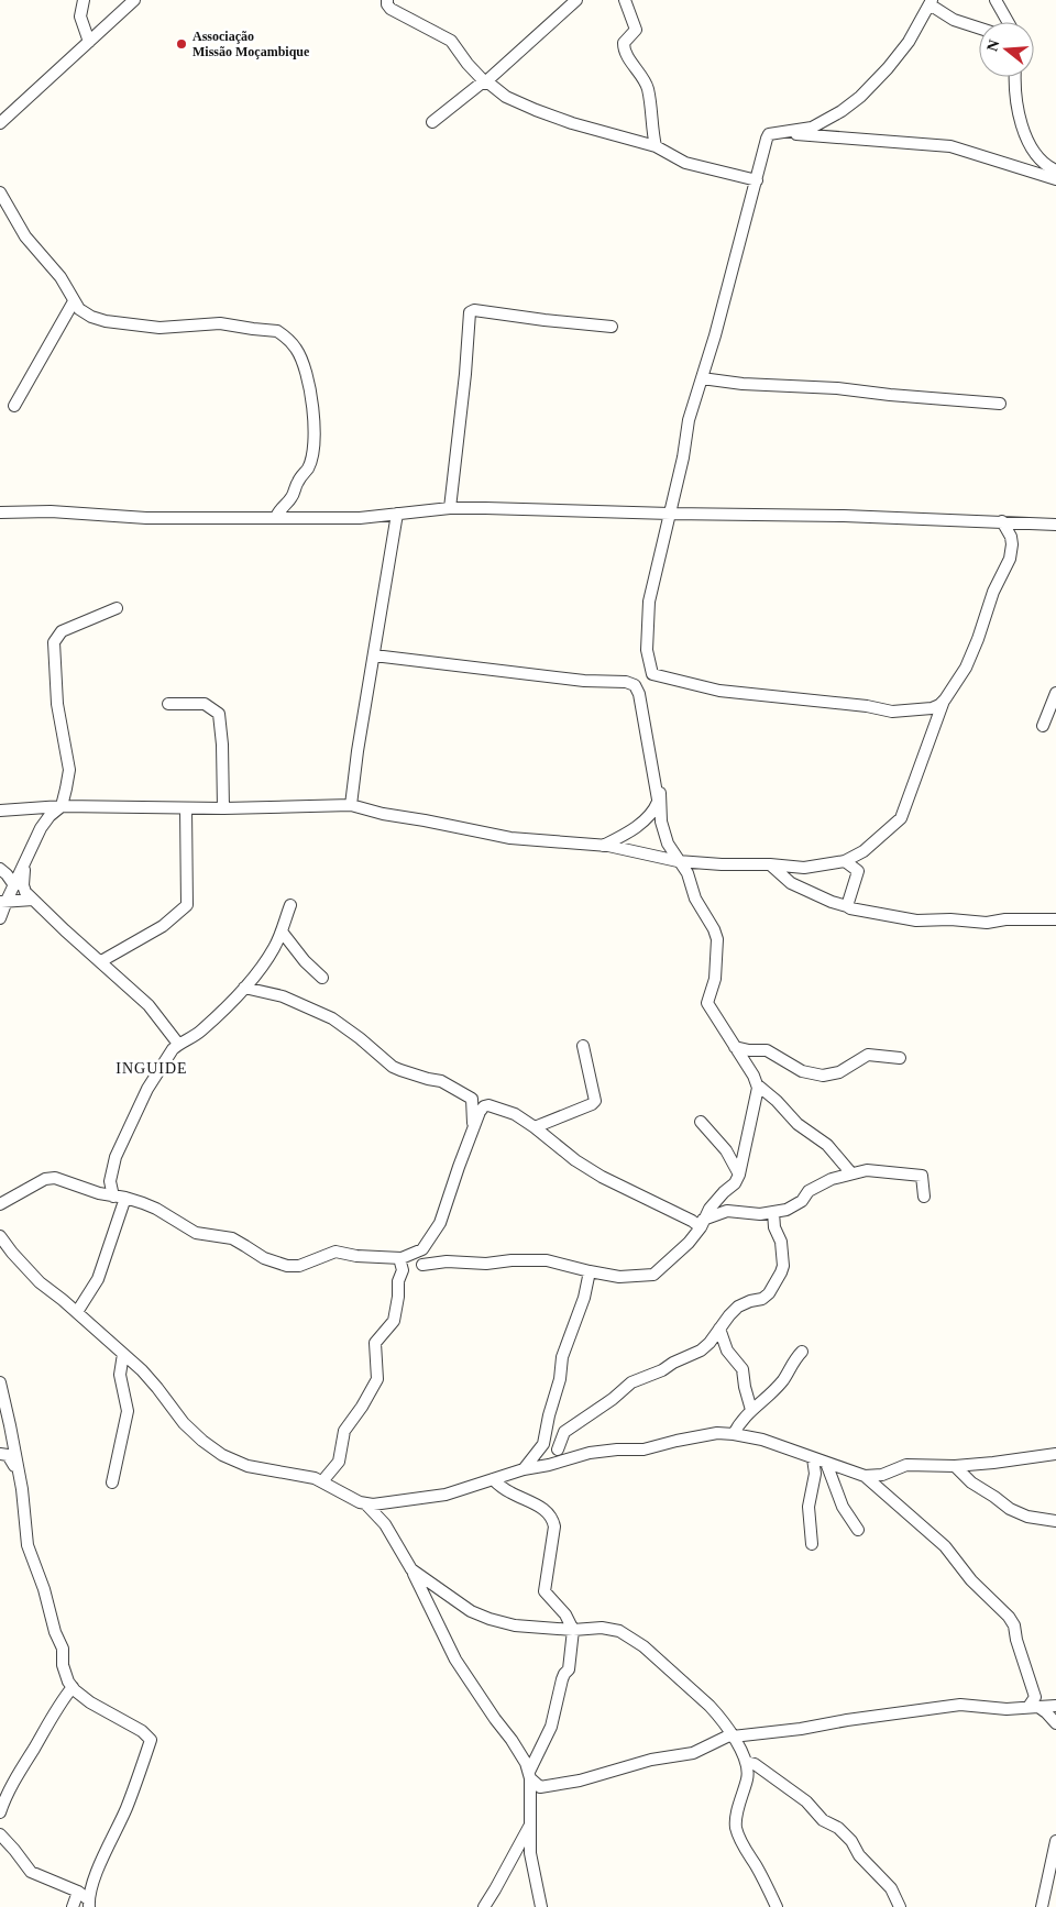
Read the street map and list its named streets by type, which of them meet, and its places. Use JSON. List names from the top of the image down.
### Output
{
  "districts": ["INGUIDE"],
  "places": ["Associação Missão Moçambique"],
  "north": "left"
}
